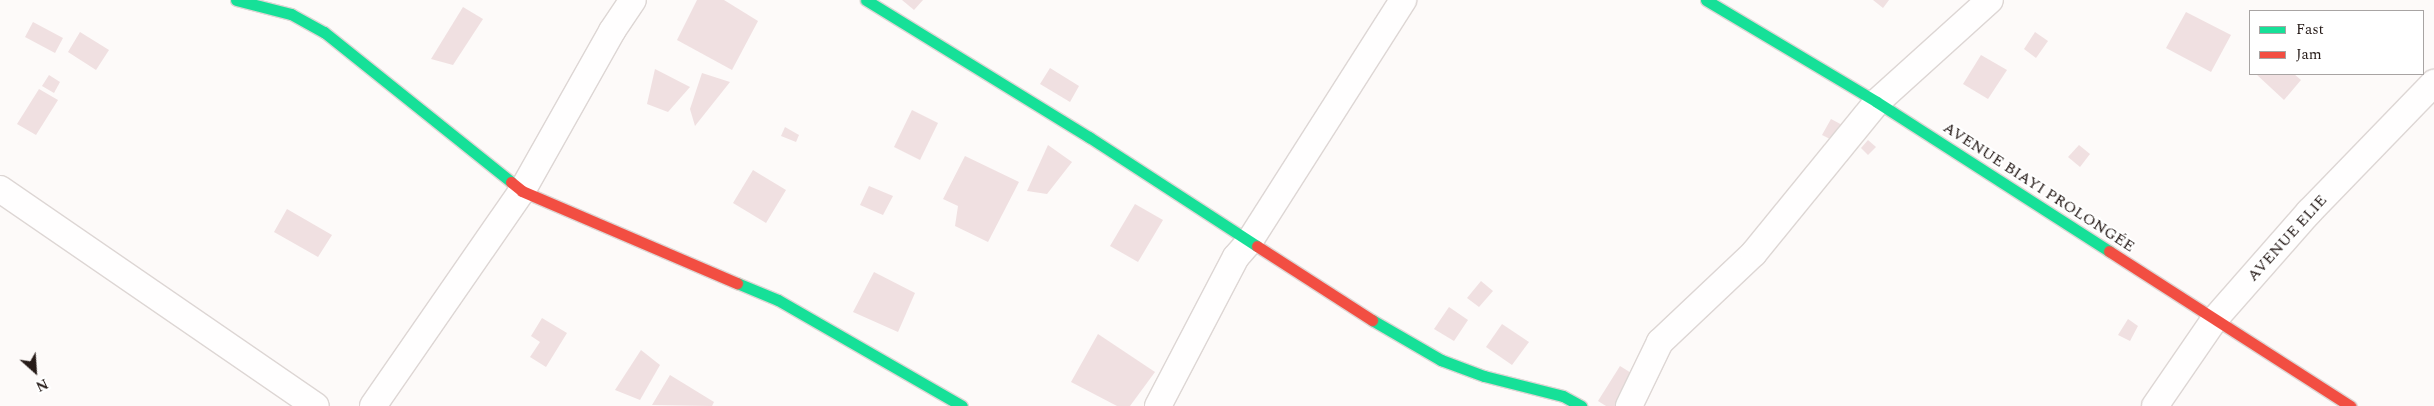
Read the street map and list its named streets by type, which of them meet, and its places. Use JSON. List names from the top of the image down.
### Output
{
  "streets": {
    "street": ["AVENUE BIAYI PROLONGÉE", "AVENUE ELIE"]
  },
  "crossings": [
    ["AVENUE BIAYI PROLONGÉE", "AVENUE ELIE"]
  ],
  "legend": ["Fast", "Jam"],
  "north": "bottom right"
}
